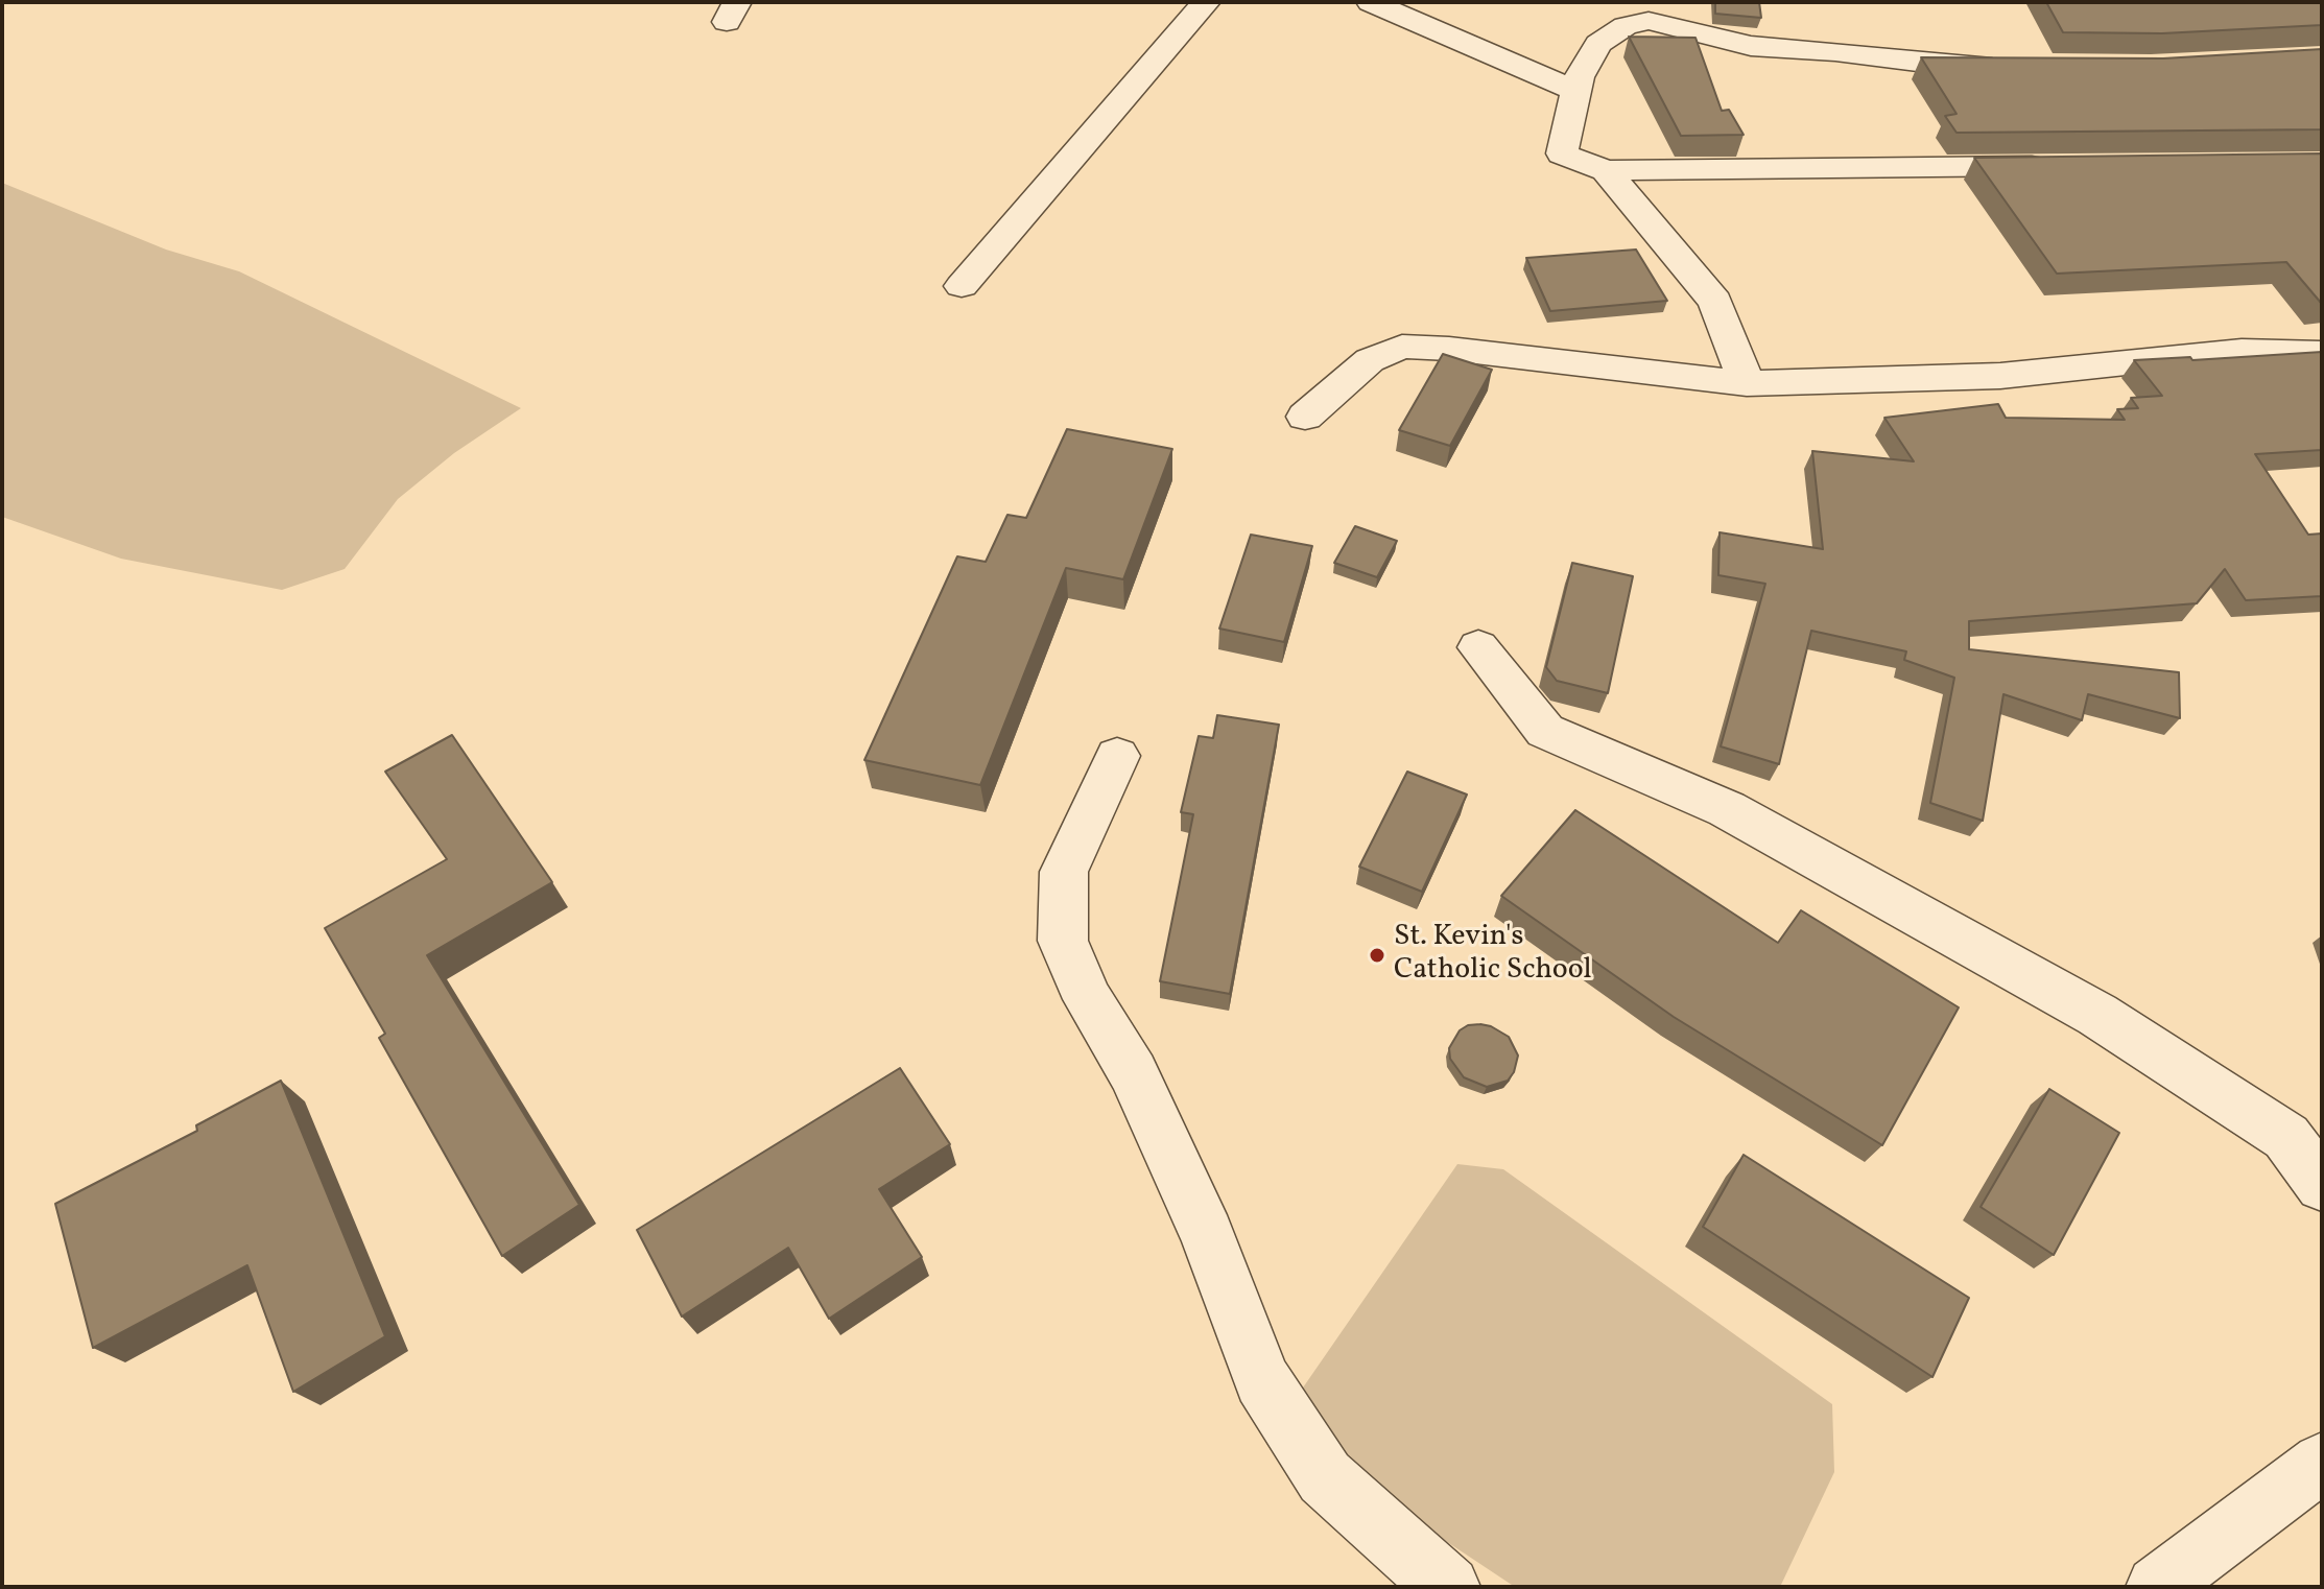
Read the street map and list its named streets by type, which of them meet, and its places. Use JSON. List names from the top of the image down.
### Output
{
  "places": ["St. Kevin's Catholic School"]
}
